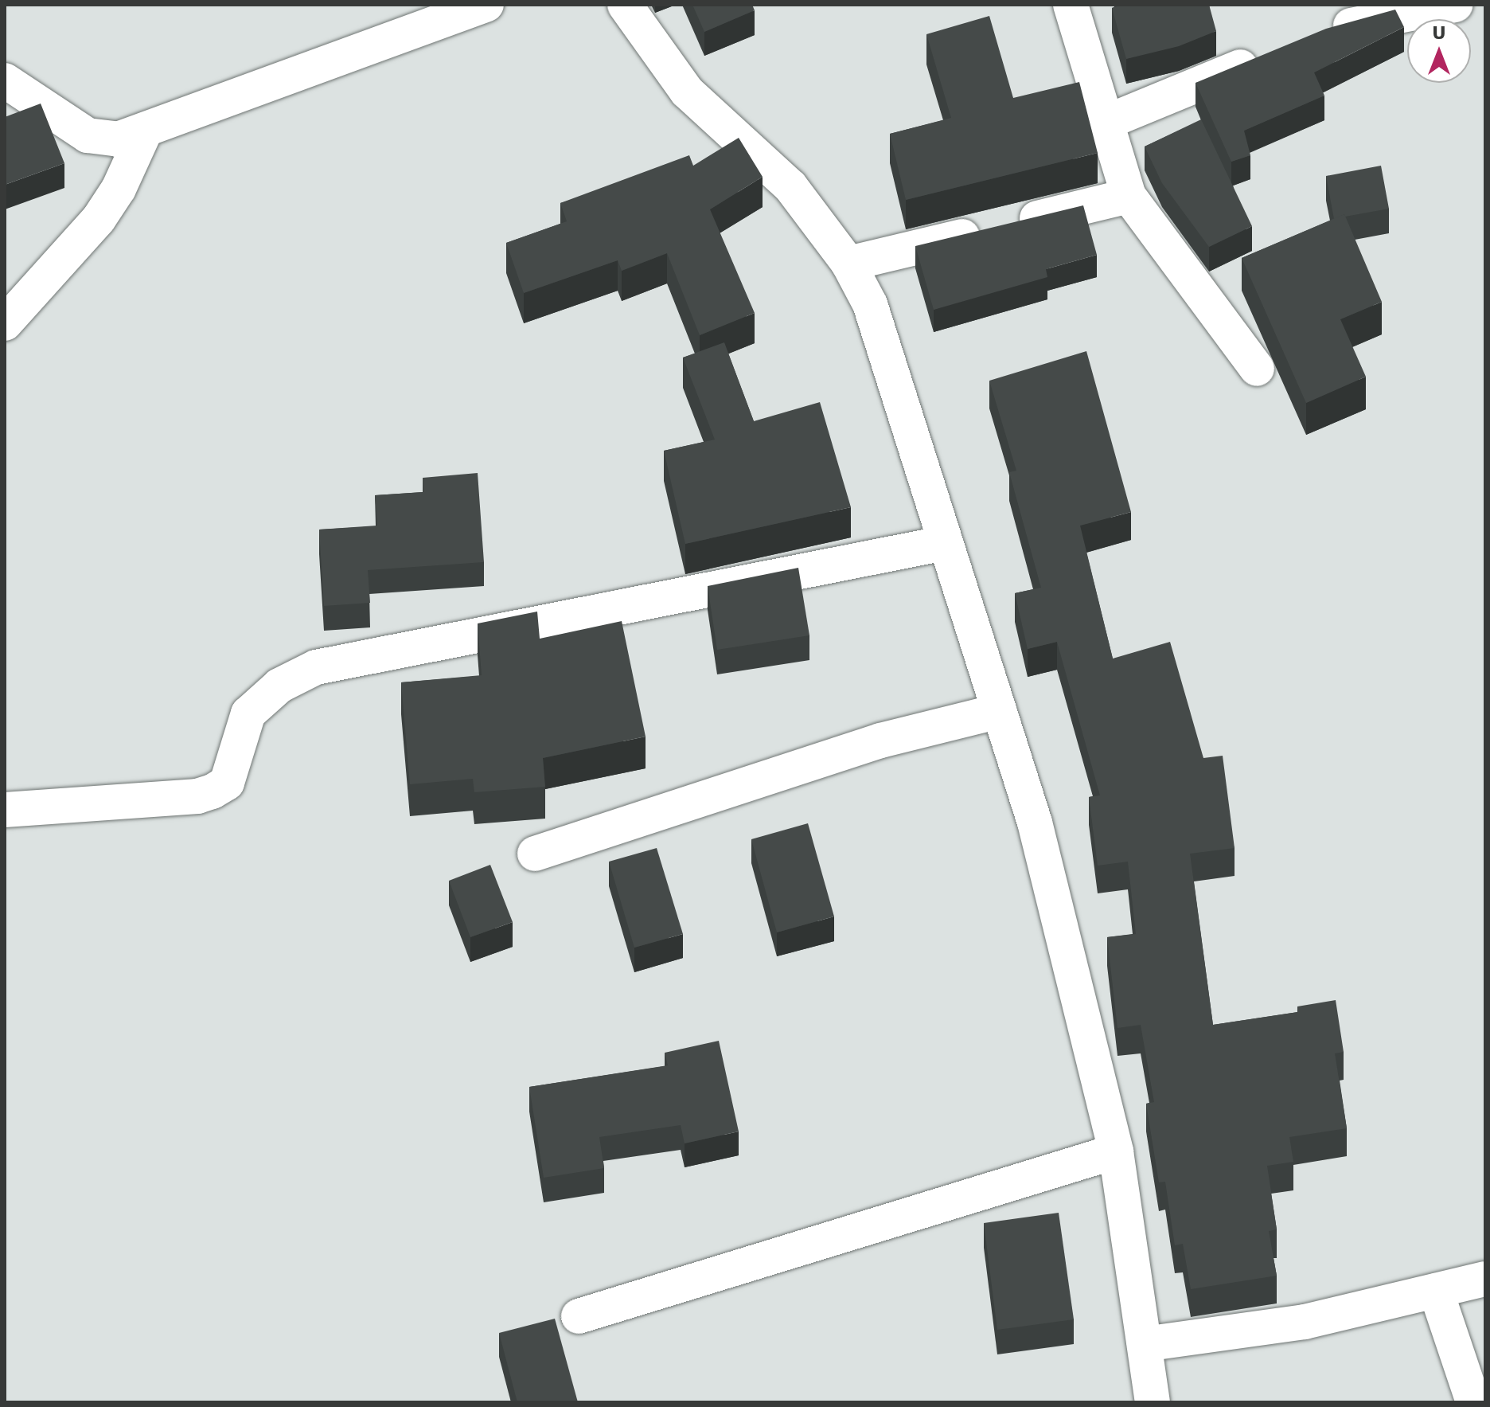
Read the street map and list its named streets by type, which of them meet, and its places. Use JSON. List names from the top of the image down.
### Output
{
  "north": "top"
}
